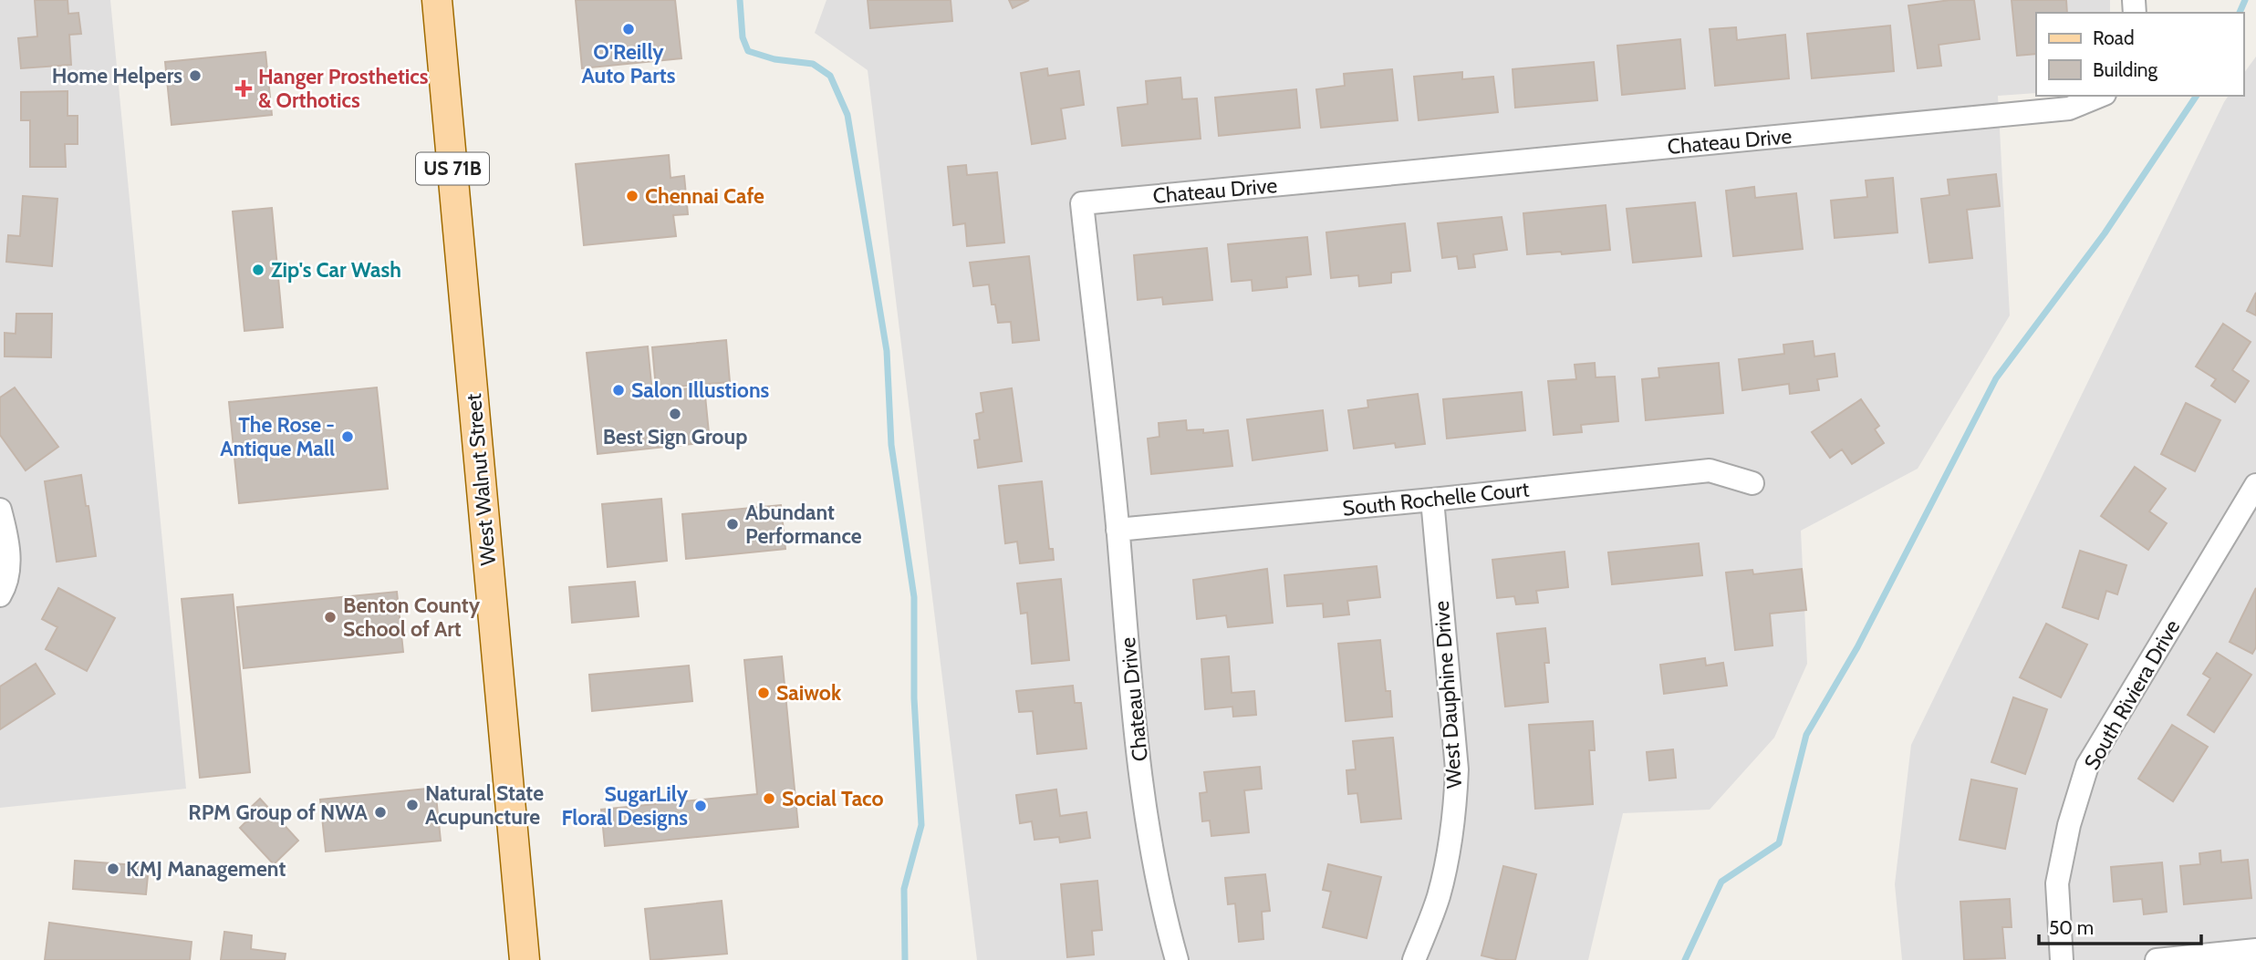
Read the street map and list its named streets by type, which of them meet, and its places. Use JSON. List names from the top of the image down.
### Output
{
  "streets": {
    "main road": ["US 71B", "West Walnut Street"],
    "street": [
      "Chateau Drive",
      "South Rochelle Court",
      "West Dauphine Drive",
      "South Riviera Drive"
    ]
  },
  "crossings": [
    ["Chateau Drive", "South Rochelle Court"],
    ["South Rochelle Court", "West Dauphine Drive"]
  ],
  "places": {
    "other": [
      "O'Reilly Auto Parts",
      "Home Helpers",
      "Chennai Cafe",
      "Zip's Car Wash",
      "Salon Illustions",
      "Best Sign Group",
      "The Rose - Antique Mall",
      "Abundant Performance",
      "Benton County School of Art",
      "Saiwok",
      "Social Taco",
      "Natural State Acupuncture",
      "SugarLily Floral Designs",
      "RPM Group of NWA",
      "KMJ Management"
    ],
    "health": ["Hanger Prosthetics & Orthotics"]
  },
  "legend": ["Road", "Building"],
  "scale_bar": "50 m"
}
